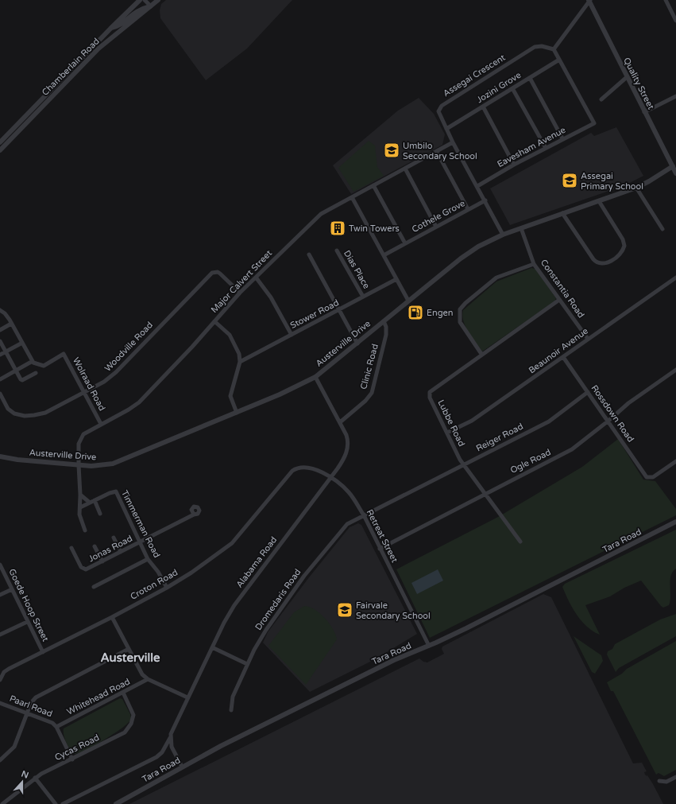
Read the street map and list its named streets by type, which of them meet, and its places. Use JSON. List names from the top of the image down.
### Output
{
  "streets": {
    "street": [
      "Chamberlain Road",
      "Assegai Crescent",
      "Quality Street",
      "Jozini Grove",
      "Eavesham Avenue",
      "Cothele Grove",
      "Dias Place",
      "Major Calvert Street",
      "Constantia Road",
      "Stower Road",
      "Austerville Drive",
      "Woodville Road",
      "Beaunoir Avenue",
      "Clinic Road",
      "Wolraad Road",
      "Rossdown Road",
      "Lubbe Road",
      "Reiger Road",
      "Ogle Road",
      "Timmerman Road",
      "Retreat Street",
      "Tara Road",
      "Jonas Road",
      "Alabama Road",
      "Croton Road",
      "Dromedaris Road",
      "Goede Hoop Street",
      "Whitehead Road",
      "Paarl Road",
      "Cycas Road"
    ]
  },
  "crossings": [
    ["Assegai Crescent", "Jozini Grove"],
    ["Assegai Crescent", "Eavesham Avenue"],
    ["Assegai Crescent", "Cothele Grove"],
    ["Assegai Crescent", "Major Calvert Street"],
    ["Assegai Crescent", "Austerville Drive"],
    ["Quality Street", "Austerville Drive"],
    ["Jozini Grove", "Eavesham Avenue"],
    ["Dias Place", "Stower Road"],
    ["Major Calvert Street", "Austerville Drive"],
    ["Major Calvert Street", "Woodville Road"],
    ["Major Calvert Street", "Wolraad Road"],
    ["Major Calvert Street", "Timmerman Road"],
    ["Constantia Road", "Austerville Drive"],
    ["Constantia Road", "Beaunoir Avenue"],
    ["Constantia Road", "Lubbe Road"],
    ["Austerville Drive", "Clinic Road"],
    ["Austerville Drive", "Alabama Road"],
    ["Woodville Road", "Wolraad Road"],
    ["Beaunoir Avenue", "Rossdown Road"],
    ["Beaunoir Avenue", "Lubbe Road"],
    ["Clinic Road", "Alabama Road"],
    ["Rossdown Road", "Reiger Road"],
    ["Rossdown Road", "Ogle Road"],
    ["Lubbe Road", "Reiger Road"],
    ["Lubbe Road", "Ogle Road"],
    ["Reiger Road", "Retreat Street"],
    ["Reiger Road", "Dromedaris Road"],
    ["Ogle Road", "Retreat Street"],
    ["Timmerman Road", "Jonas Road"],
    ["Timmerman Road", "Croton Road"],
    ["Retreat Street", "Tara Road"],
    ["Retreat Street", "Alabama Road"],
    ["Retreat Street", "Croton Road"],
    ["Retreat Street", "Dromedaris Road"],
    ["Croton Road", "Goede Hoop Street"],
    ["Whitehead Road", "Paarl Road"],
    ["Whitehead Road", "Cycas Road"],
    ["Paarl Road", "Cycas Road"]
  ],
  "districts": ["Austerville"],
  "places": {
    "school or university": ["Umbilo Secondary School", "Assegai Primary School", "Fairvale Secondary School"],
    "building": ["Twin Towers"],
    "fuel station": ["Engen"]
  },
  "north": "top"
}
